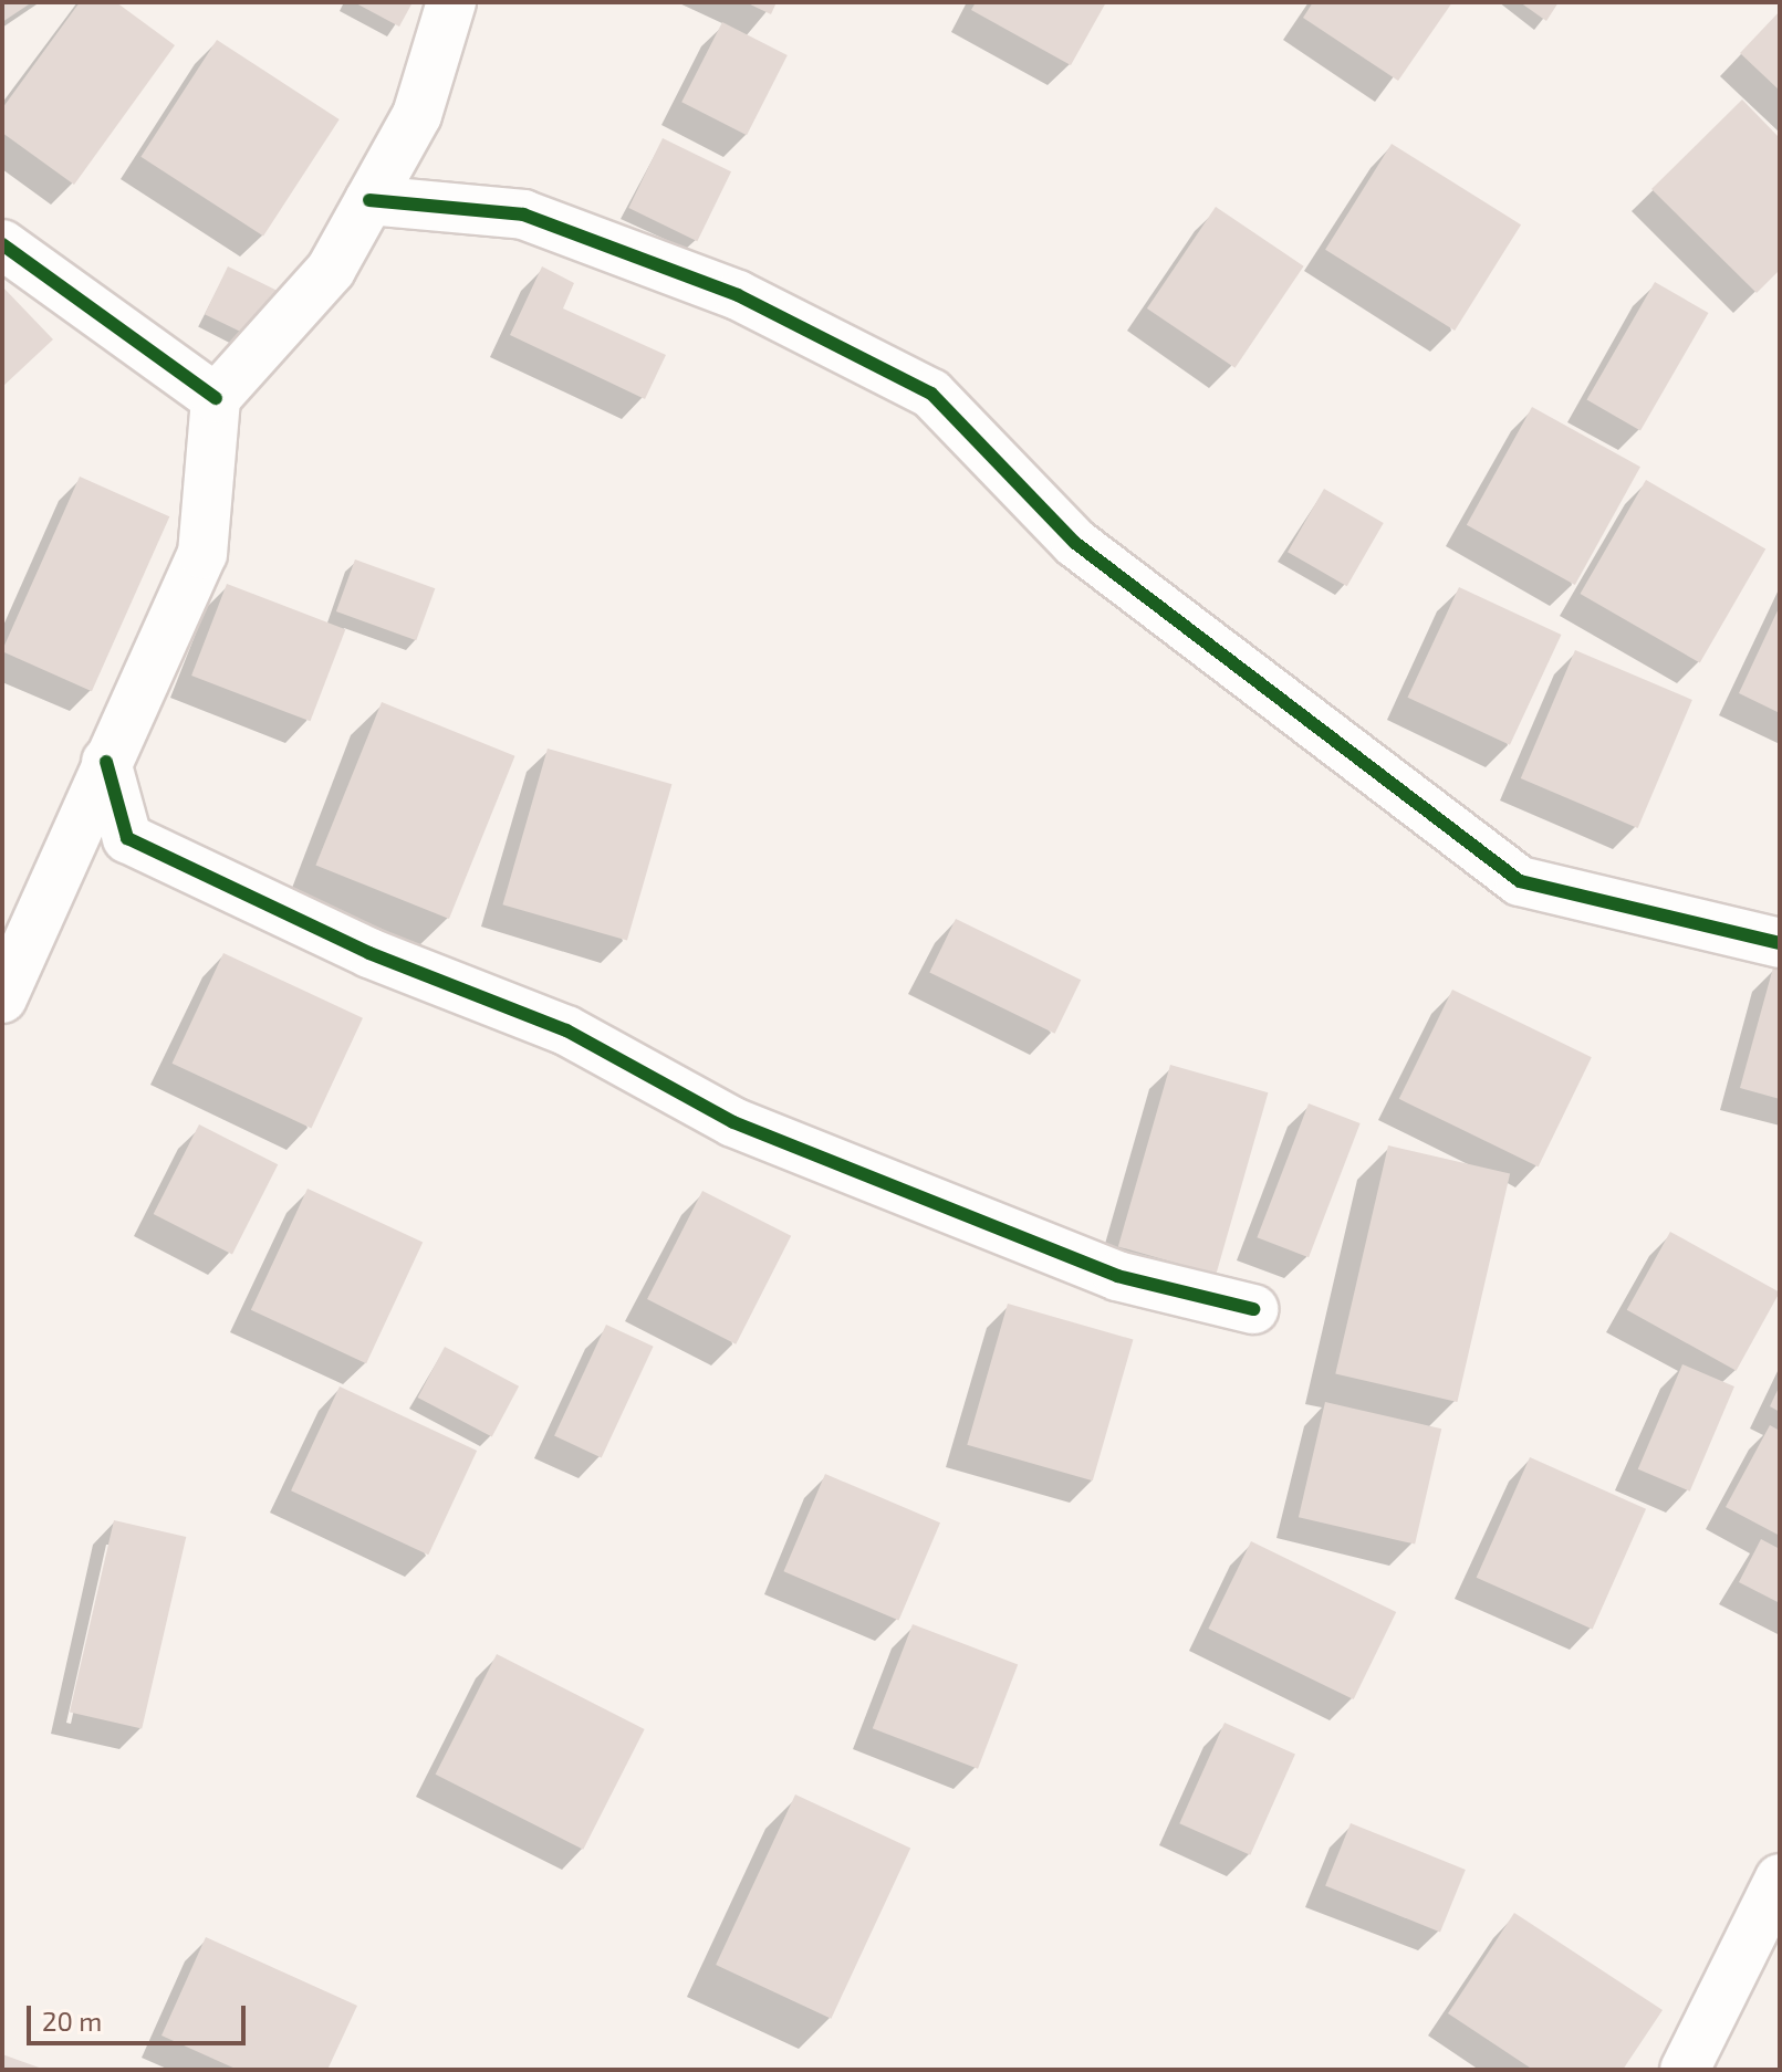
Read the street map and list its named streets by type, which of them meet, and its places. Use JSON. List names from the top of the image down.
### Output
{
  "scale_bar": "20 m"
}
